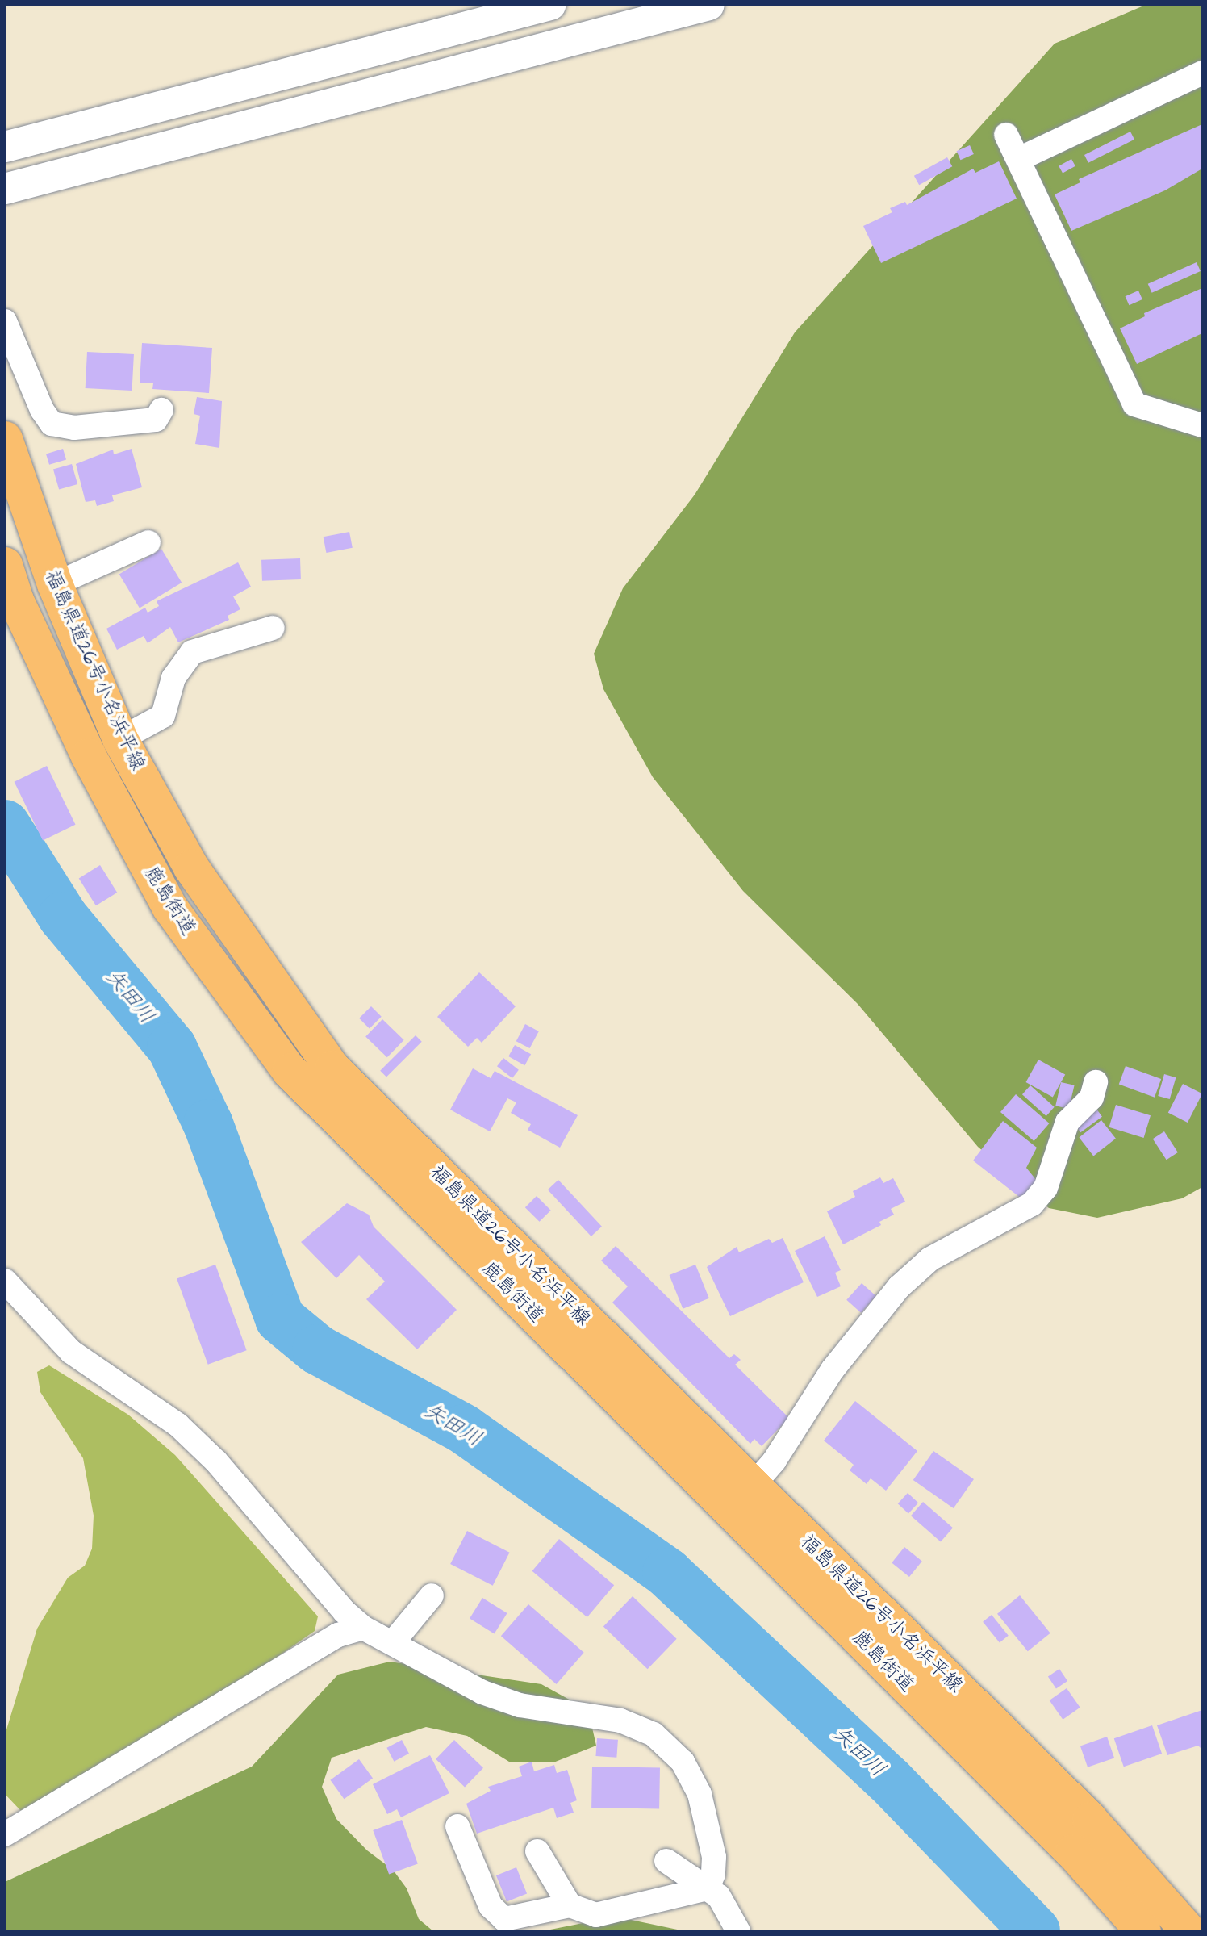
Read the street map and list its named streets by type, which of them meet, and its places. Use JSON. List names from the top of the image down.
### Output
{
  "streets": {
    "main road": ["福島県道26号小名浜平線", "鹿島街道"]
  },
  "water": ["矢田川"]
}
